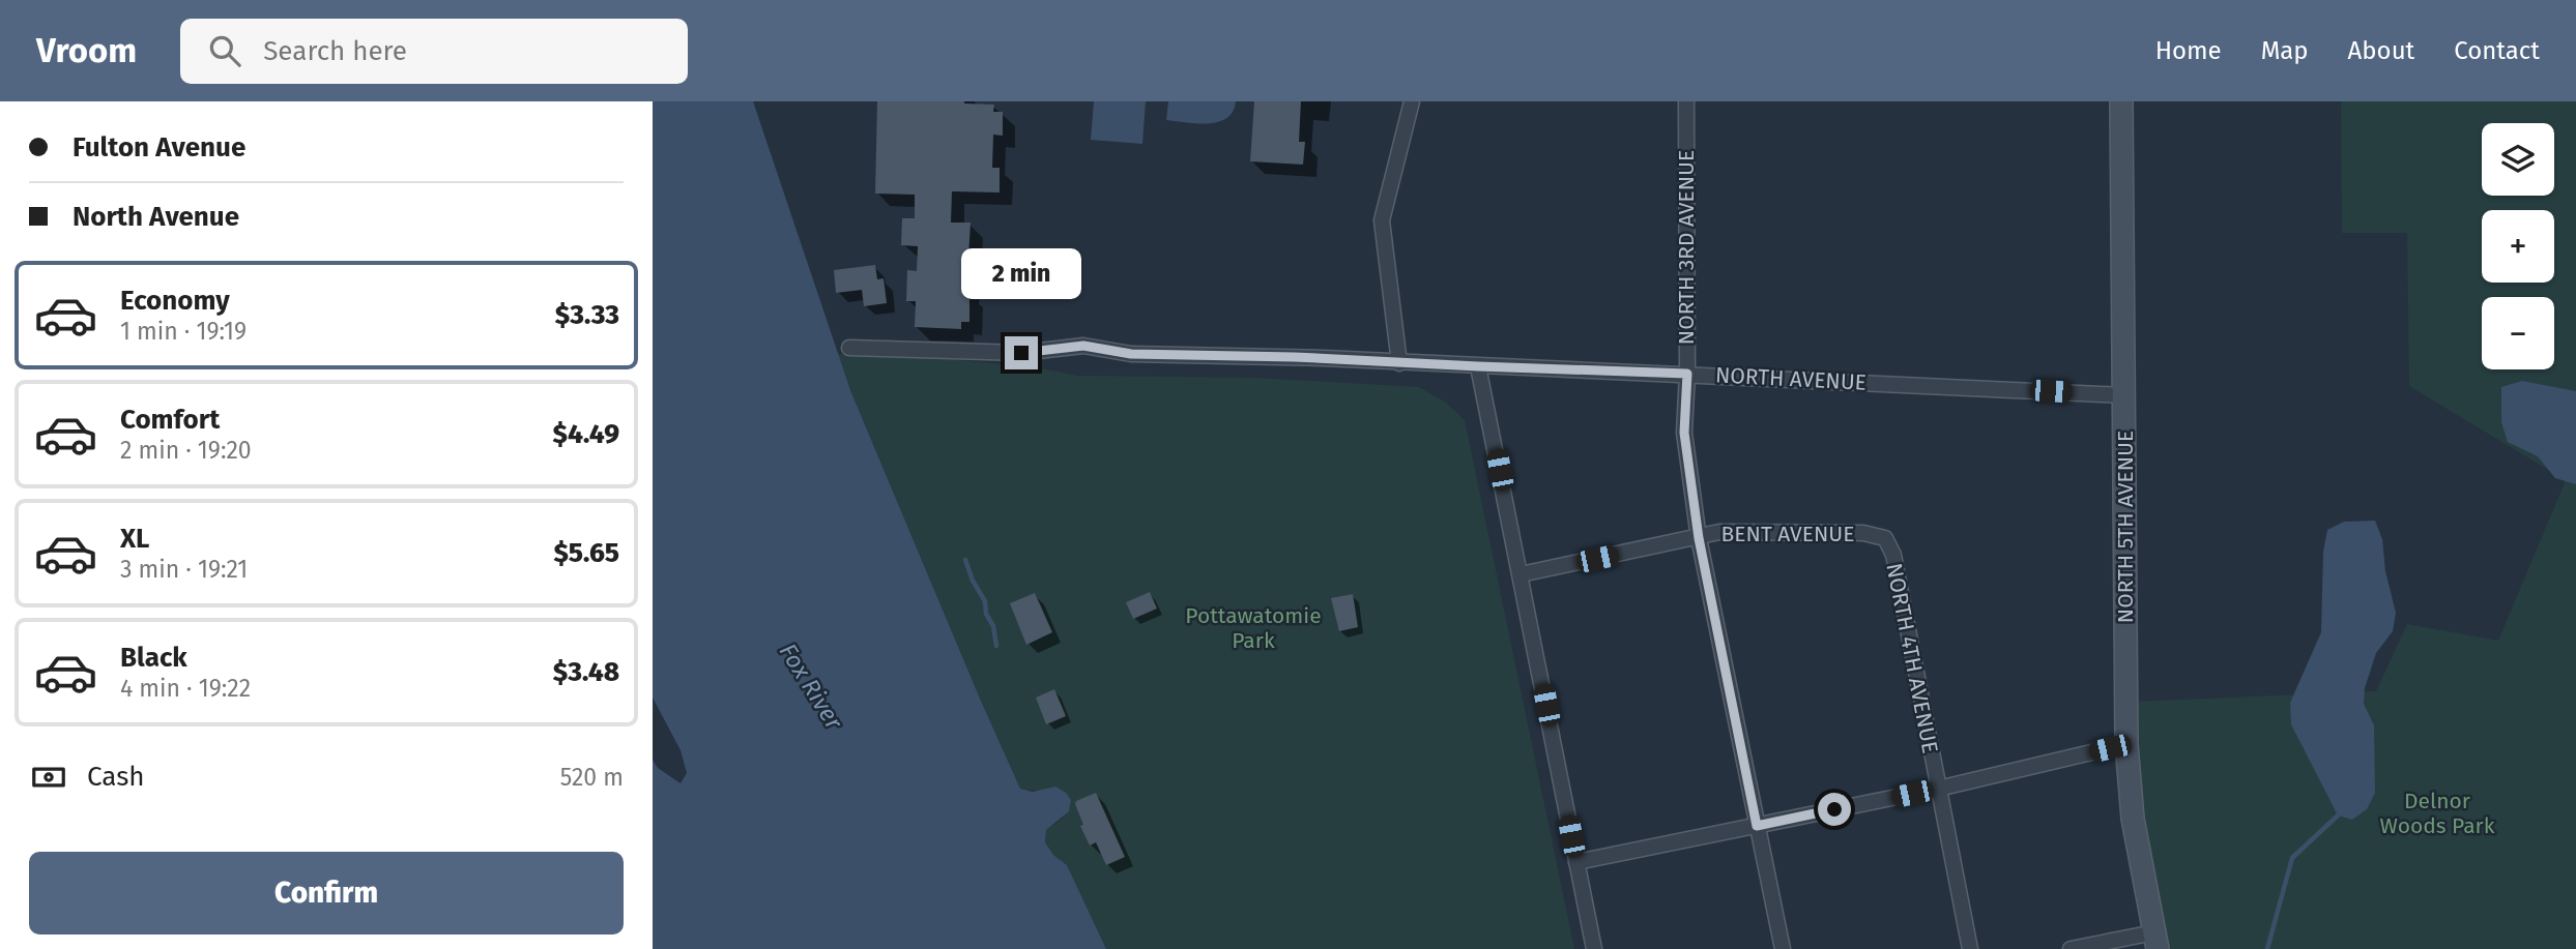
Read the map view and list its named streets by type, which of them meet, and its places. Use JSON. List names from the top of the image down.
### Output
{
  "streets": {
    "main road": ["NORTH 5TH AVENUE"],
    "street": [
      "NORTH 3RD AVENUE",
      "NORTH AVENUE",
      "BENT AVENUE",
      "NORTH 4TH AVENUE"
    ]
  },
  "crossings": [
    ["NORTH 3RD AVENUE", "NORTH AVENUE"],
    ["NORTH 3RD AVENUE", "BENT AVENUE"],
    ["NORTH AVENUE", "NORTH 5TH AVENUE"],
    ["BENT AVENUE", "NORTH 4TH AVENUE"]
  ],
  "water": ["Fox River"],
  "parks": ["Pottawatomie Park", "Delnor Woods Park"],
  "page": {
    "header": "Vroom",
    "search": "Search here",
    "nav": [
      "Home",
      "Map",
      "About",
      "Contact"
    ],
    "banner": ["Fulton Avenue", "North Avenue"],
    "map_buttons": ["+", "−"],
    "bubble": "2 min",
    "list": [
      {
        "name": "Economy",
        "note": "1 min · 19:19",
        "value": "$3.33"
      },
      {
        "name": "Comfort",
        "note": "2 min · 19:20",
        "value": "$4.49"
      },
      {
        "name": "XL",
        "note": "3 min · 19:21",
        "value": "$5.65"
      },
      {
        "name": "Black",
        "note": "4 min · 19:22",
        "value": "$3.48"
      }
    ],
    "pay": ["Cash", "520 m"],
    "buttons": "Confirm"
  }
}
